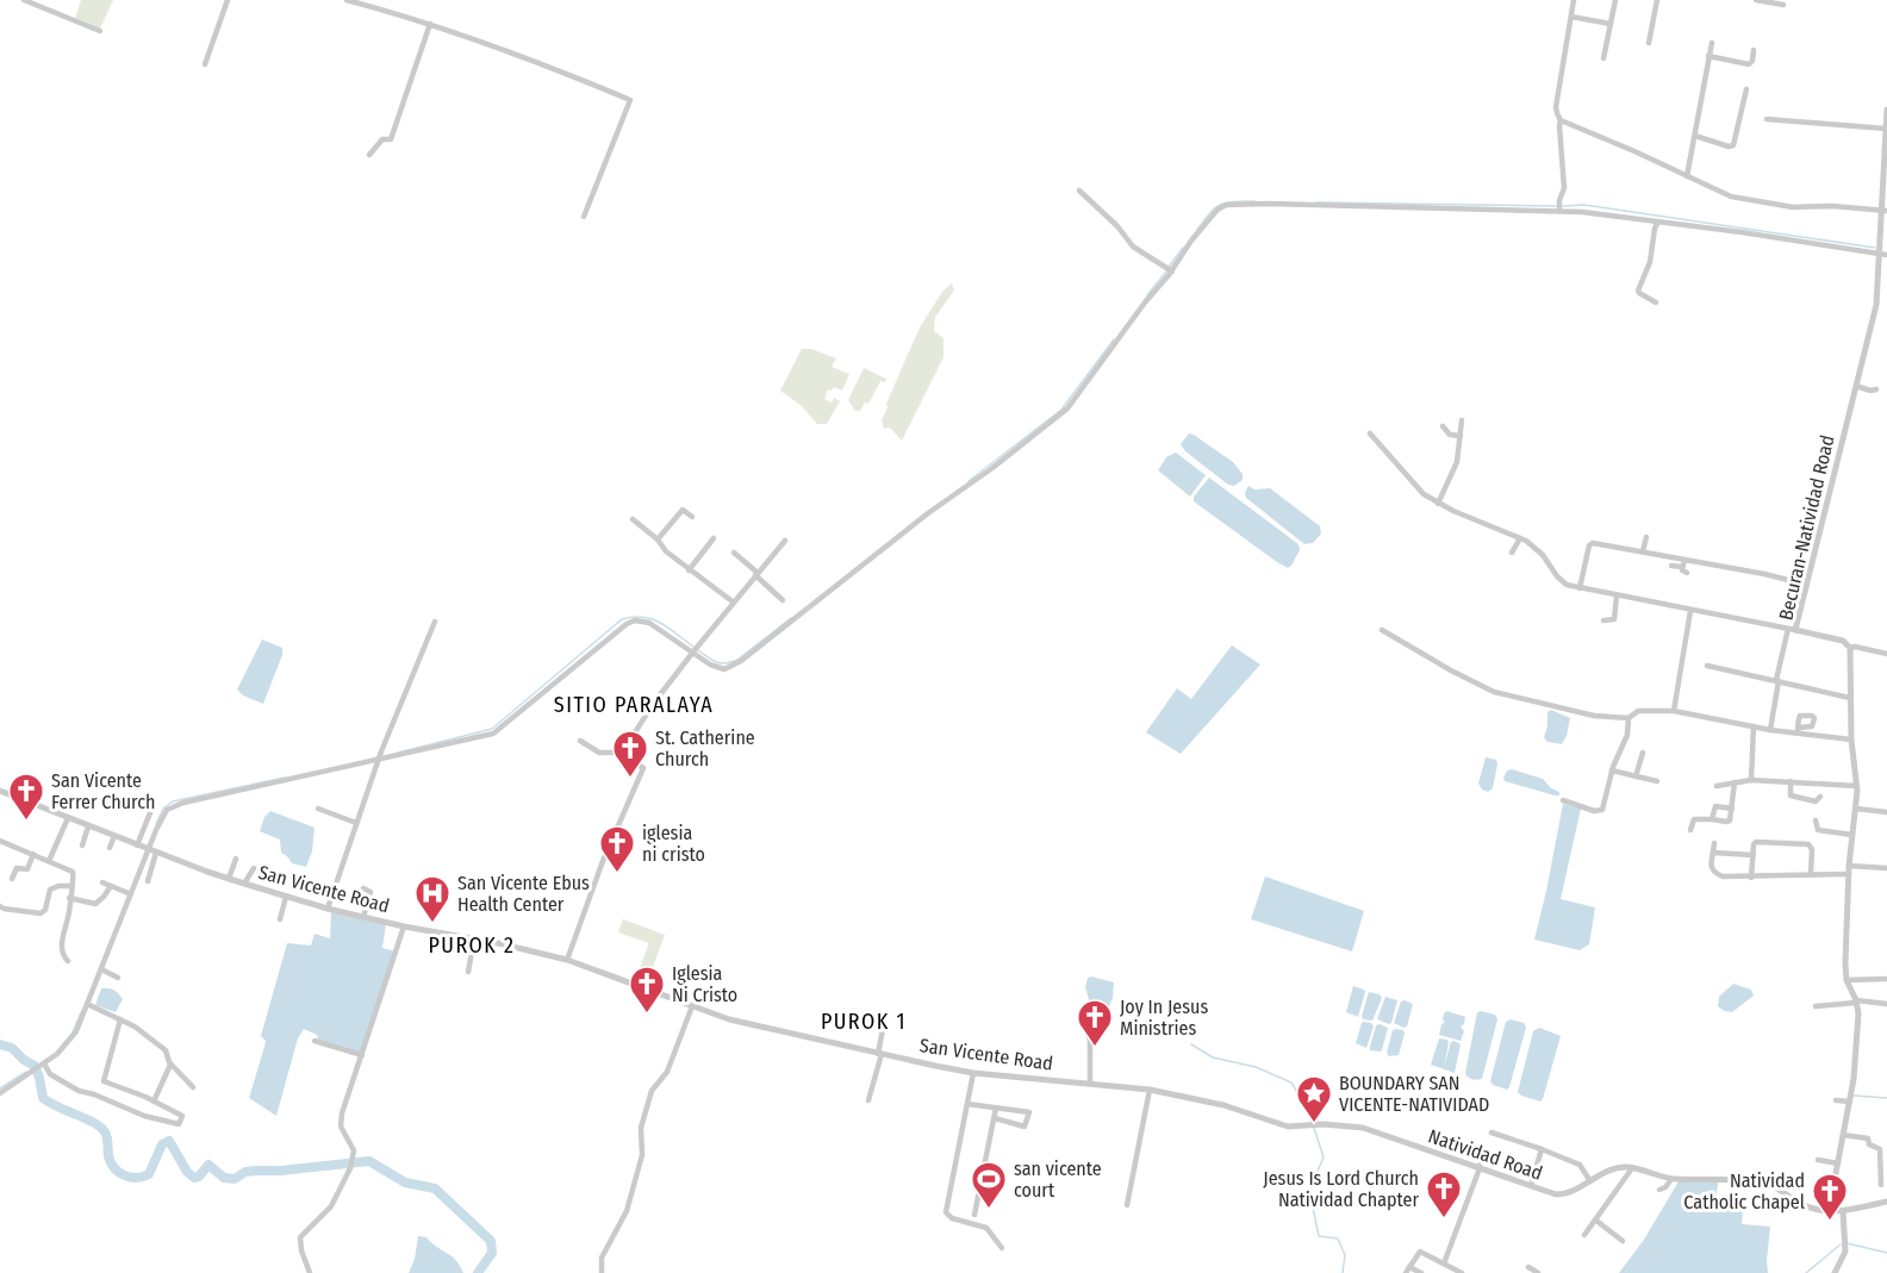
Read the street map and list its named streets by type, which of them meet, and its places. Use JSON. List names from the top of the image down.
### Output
{
  "streets": {
    "street": ["Becuran-Natividad Road", "San Vicente Road", "Natividad Road"]
  },
  "crossings": [
    ["San Vicente Road", "Natividad Road"]
  ],
  "districts": ["SITIO PARALAYA", "PUROK 2", "PUROK 1"],
  "places": {
    "church": [
      "St. Catherine Church",
      "San Vicente Ferrer Church",
      "iglesia ni cristo",
      "Iglesia Ni Cristo",
      "Joy In Jesus Ministries",
      "Jesus Is Lord Church Natividad Chapter",
      "Natividad Catholic Chapel"
    ],
    "hospital": ["San Vicente Ebus Health Center"],
    "place": ["BOUNDARY SAN VICENTE-NATIVIDAD"],
    "sports": ["san vicente court"]
  }
}
